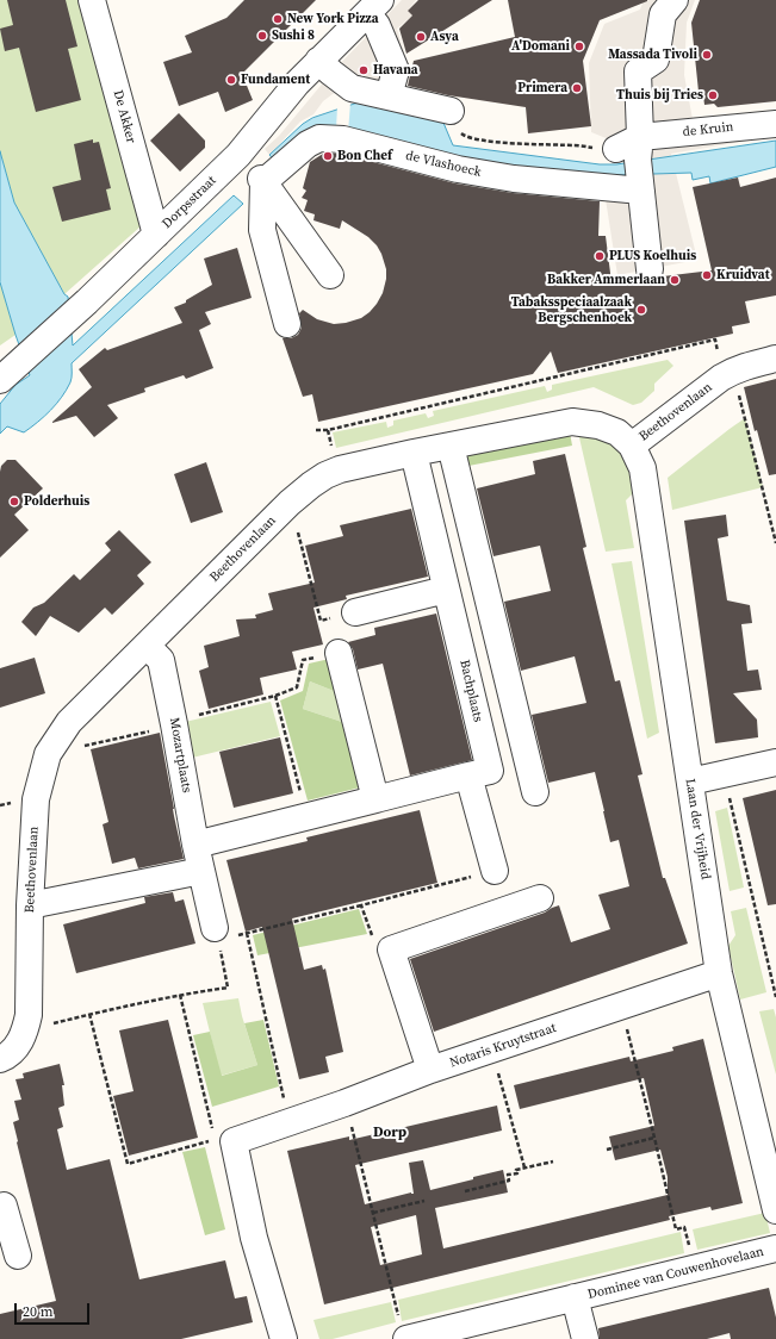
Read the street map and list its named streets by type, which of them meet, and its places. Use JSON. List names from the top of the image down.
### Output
{
  "streets": {
    "street": [
      "De Akker",
      "de Kruin",
      "de Vlashoeck",
      "Dorpsstraat",
      "Beethovenlaan",
      "Bachplaats",
      "Mozartplaats",
      "Laan der Vrijheid",
      "Notaris Kruytstraat",
      "Dominee van Couwenhovelaan"
    ]
  },
  "crossings": [
    ["De Akker", "Dorpsstraat"],
    ["de Kruin", "de Vlashoeck"],
    ["Beethovenlaan", "Bachplaats"],
    ["Beethovenlaan", "Mozartplaats"],
    ["Beethovenlaan", "Laan der Vrijheid"],
    ["Bachplaats", "Mozartplaats"],
    ["Laan der Vrijheid", "Notaris Kruytstraat"]
  ],
  "districts": ["Dorp"],
  "places": [
    "New York Pizza",
    "Sushi 8",
    "Asya",
    "A'Domani",
    "Massada Tivoli",
    "Havana",
    "Fundament",
    "Primera",
    "Thuis bij Tries",
    "Bon Chef",
    "PLUS Koelhuis",
    "Kruidvat",
    "Bakker Ammerlaan",
    "Tabaksspeciaalzaak Bergschenhoek",
    "Polderhuis"
  ],
  "scale_bar": "20 m"
}
